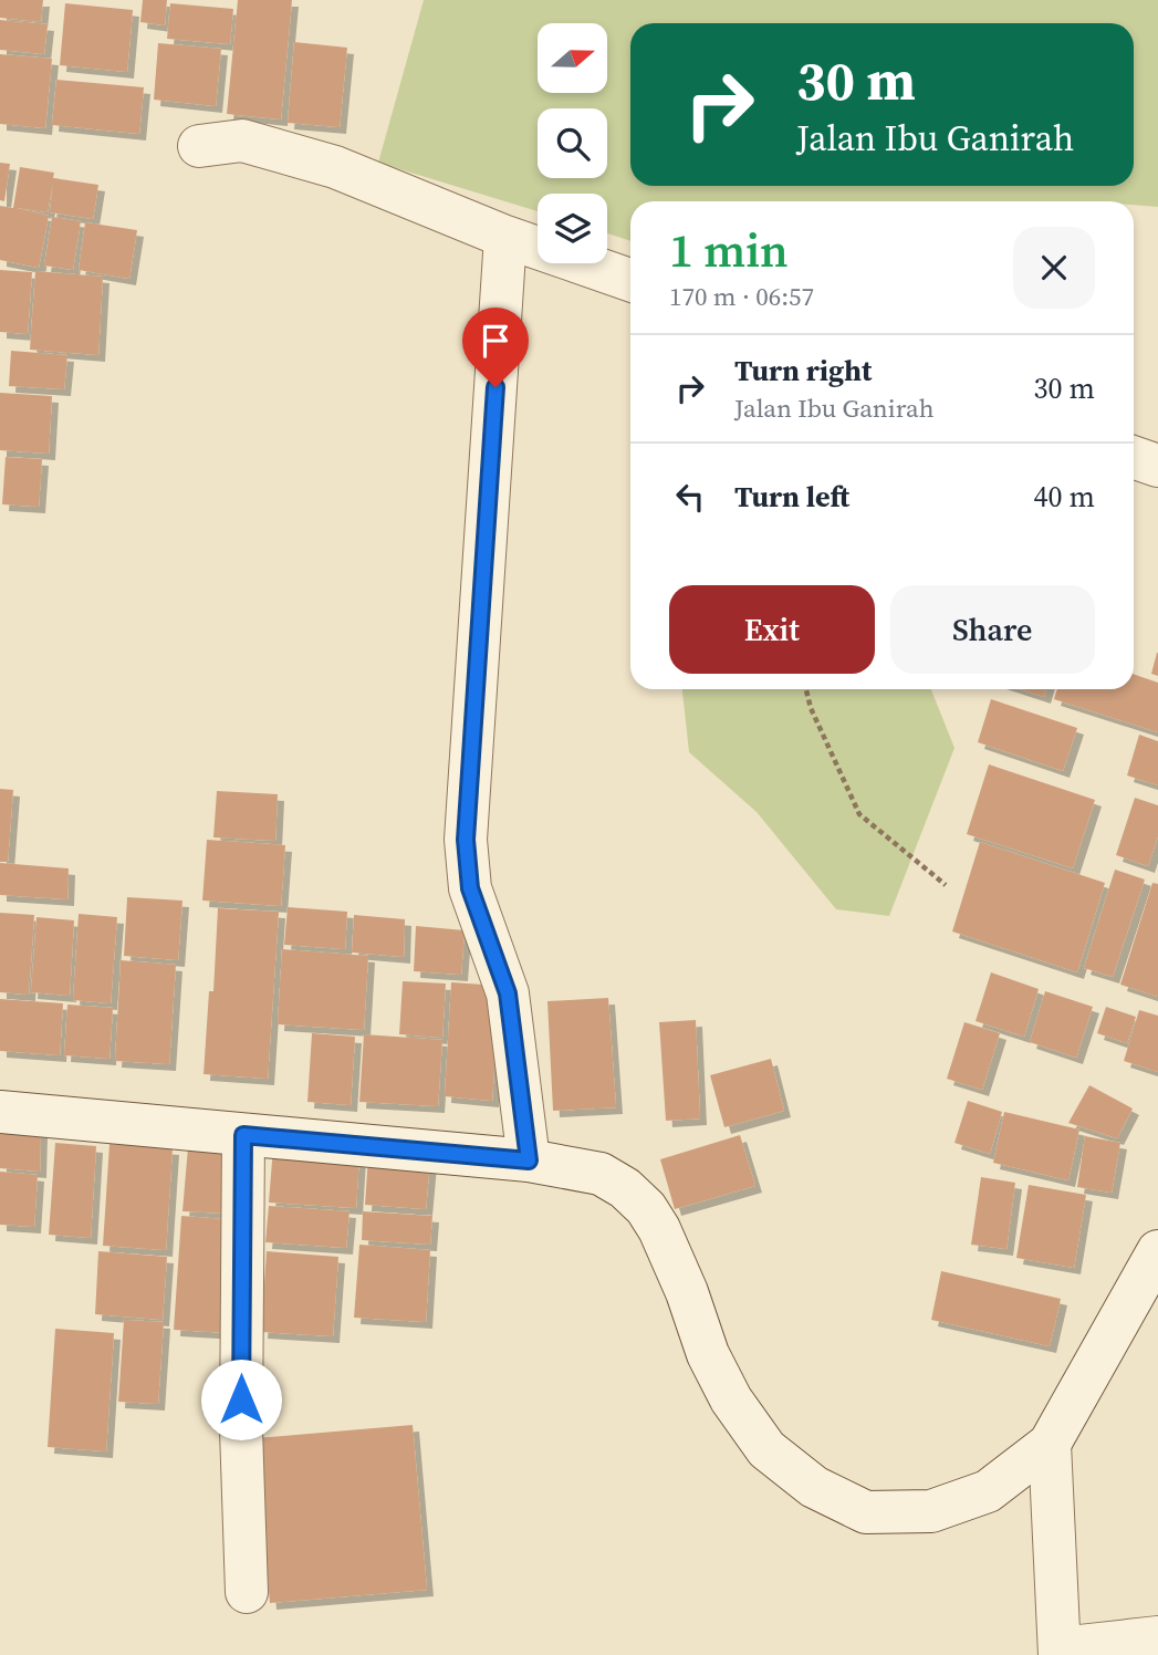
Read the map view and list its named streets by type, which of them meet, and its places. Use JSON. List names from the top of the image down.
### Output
{
  "north": "right",
  "page": {
    "turn": ["30 m", "Jalan Ibu Ganirah"],
    "heading": ["1 min", "170 m · 06:57"],
    "list": [
      {
        "name": "Turn right",
        "note": "Jalan Ibu Ganirah",
        "value": "30 m"
      },
      {
        "name": "Turn left",
        "value": "40 m"
      }
    ],
    "buttons": ["Exit", "Share"]
  }
}
